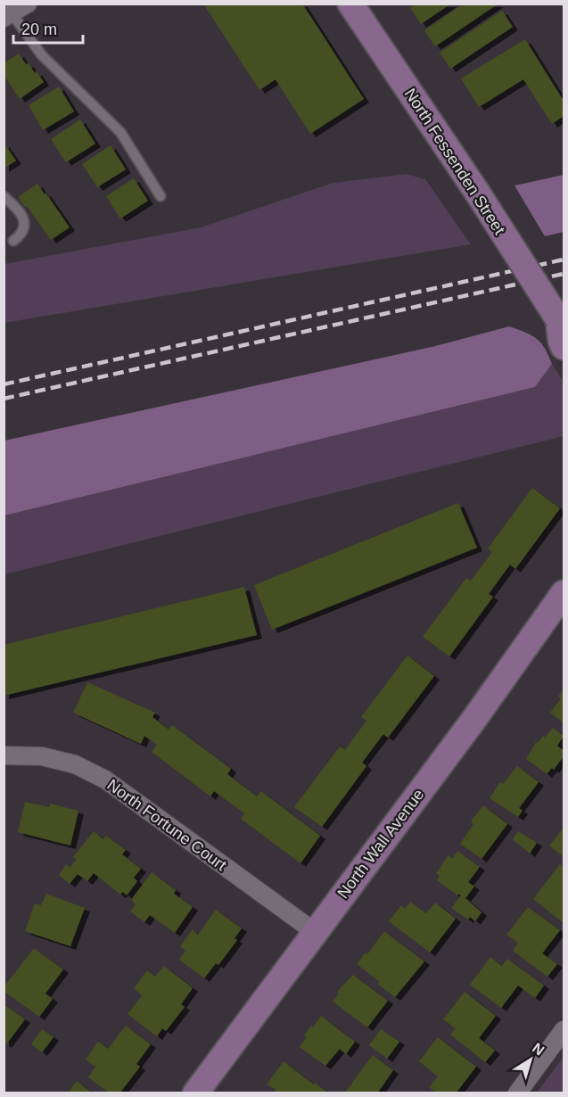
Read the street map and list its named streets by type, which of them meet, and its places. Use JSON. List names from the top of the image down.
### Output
{
  "streets": {
    "street": ["North Fessenden Street", "North Fortune Court", "North Wall Avenue"]
  },
  "crossings": [
    ["North Fortune Court", "North Wall Avenue"]
  ],
  "scale_bar": "20 m",
  "north": "top right"
}
